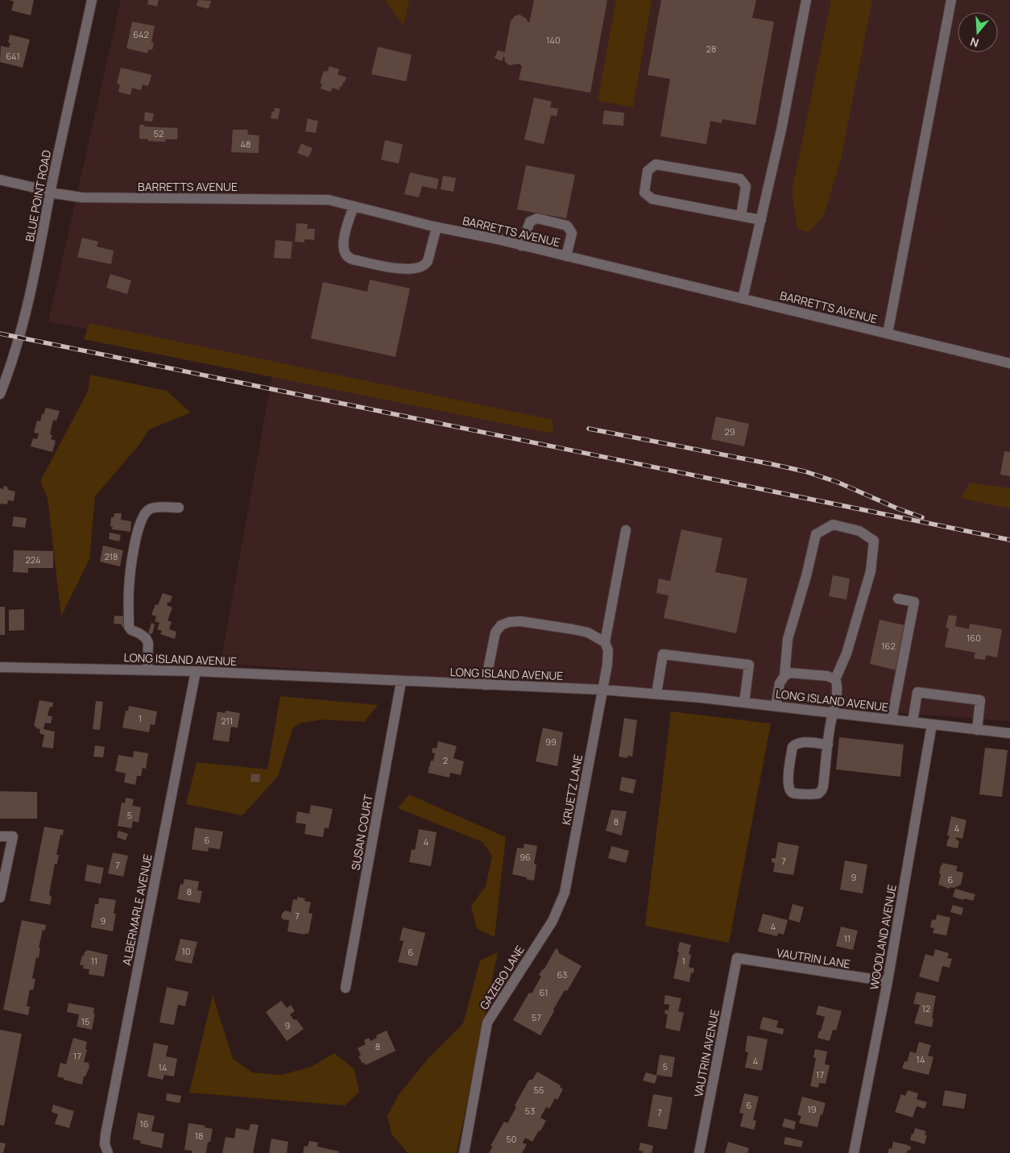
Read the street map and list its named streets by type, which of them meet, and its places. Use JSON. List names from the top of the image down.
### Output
{
  "streets": {
    "street": [
      "BARRETTS AVENUE",
      "BLUE POINT ROAD",
      "LONG ISLAND AVENUE",
      "KRUETZ LANE",
      "SUSAN COURT",
      "ALBERMARLE AVENUE",
      "WOODLAND AVENUE",
      "VAUTRIN LANE",
      "GAZEBO LANE",
      "VAUTRIN AVENUE"
    ]
  },
  "crossings": [
    ["BARRETTS AVENUE", "BLUE POINT ROAD"],
    ["LONG ISLAND AVENUE", "KRUETZ LANE"],
    ["LONG ISLAND AVENUE", "SUSAN COURT"],
    ["LONG ISLAND AVENUE", "ALBERMARLE AVENUE"],
    ["LONG ISLAND AVENUE", "WOODLAND AVENUE"],
    ["KRUETZ LANE", "GAZEBO LANE"],
    ["WOODLAND AVENUE", "VAUTRIN LANE"],
    ["VAUTRIN LANE", "VAUTRIN AVENUE"]
  ],
  "house_numbers": [
    "642",
    "140",
    "28",
    "641",
    "52",
    "48",
    "29",
    "218",
    "224",
    "160",
    "162",
    "1",
    "211",
    "99",
    "2",
    "5",
    "8",
    "4",
    "6",
    "4",
    "96",
    "7",
    "7",
    "9",
    "6",
    "8",
    "7",
    "9",
    "4",
    "11",
    "10",
    "6",
    "11",
    "1",
    "63",
    "61",
    "12",
    "57",
    "15",
    "9",
    "8",
    "17",
    "14",
    "4",
    "5",
    "14",
    "17",
    "55",
    "6",
    "19",
    "53",
    "7",
    "16",
    "18",
    "50"
  ],
  "north": "bottom"
}
